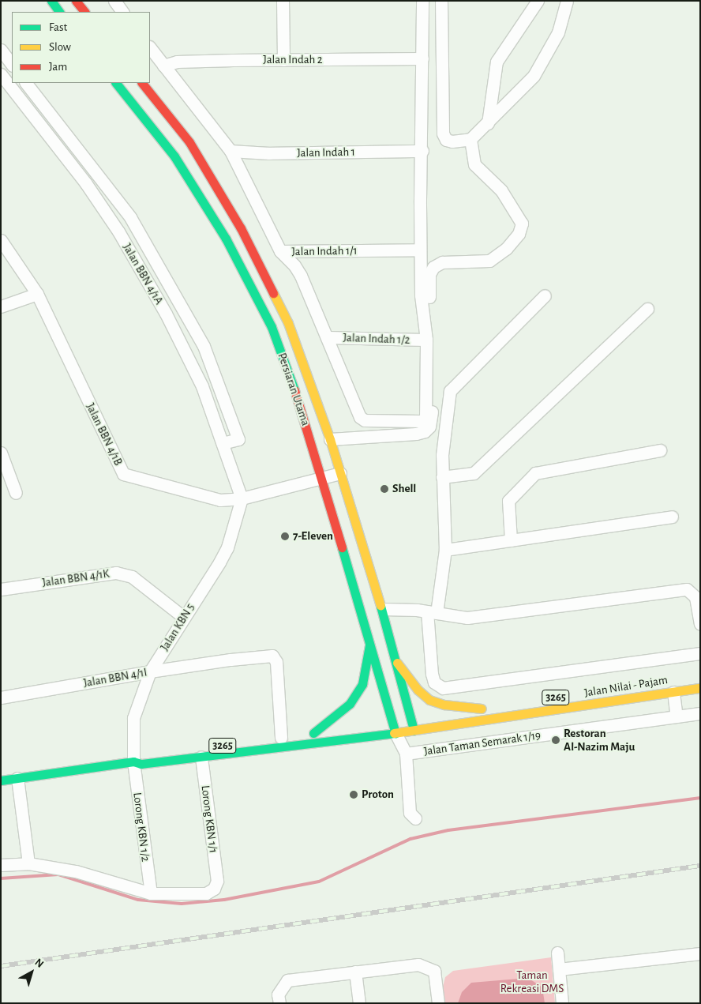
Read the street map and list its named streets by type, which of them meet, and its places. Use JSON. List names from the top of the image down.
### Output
{
  "streets": {
    "main road": ["Persiaran Utama", "Jalan Nilai - Pajam", "3265"],
    "street": [
      "Jalan Indah 2",
      "Jalan Indah 1",
      "Jalan Indah 1/1",
      "Jalan BBN 4/1A",
      "Jalan Indah 1/2",
      "Jalan BBN 4/1B",
      "Jalan BBN 4/1K",
      "Jalan KBN 5",
      "Jalan BBN 4/1I",
      "Jalan Taman Semarak 1/19",
      "Lorong KBN 1/1",
      "Lorong KBN 1/2"
    ]
  },
  "crossings": [
    ["Jalan Indah 2", "Jalan Indah 1/1"],
    ["Jalan Indah 1", "Jalan Indah 1/1"],
    ["Jalan BBN 4/1A", "Jalan BBN 4/1B"],
    ["Jalan BBN 4/1A", "Jalan KBN 5"],
    ["Persiaran Utama", "Jalan BBN 4/1B"],
    ["Persiaran Utama", "Jalan Nilai - Pajam"],
    ["Persiaran Utama", "3265"],
    ["Jalan BBN 4/1B", "Jalan KBN 5"],
    ["Jalan BBN 4/1K", "Jalan KBN 5"],
    ["Jalan KBN 5", "Jalan BBN 4/1I"],
    ["Jalan KBN 5", "3265"],
    ["Jalan KBN 5", "Lorong KBN 1/2"],
    ["Jalan BBN 4/1I", "3265"],
    ["Jalan Nilai - Pajam", "3265"],
    ["3265", "Lorong KBN 1/1"],
    ["3265", "Lorong KBN 1/2"],
    ["Lorong KBN 1/1", "Lorong KBN 1/2"]
  ],
  "parks": ["Taman Rekreasi DMS"],
  "places": [
    "Shell",
    "7-Eleven",
    "Restoran Al-Nazim Maju",
    "Proton"
  ],
  "legend": ["Fast", "Slow", "Jam"],
  "north": "top right"
}
